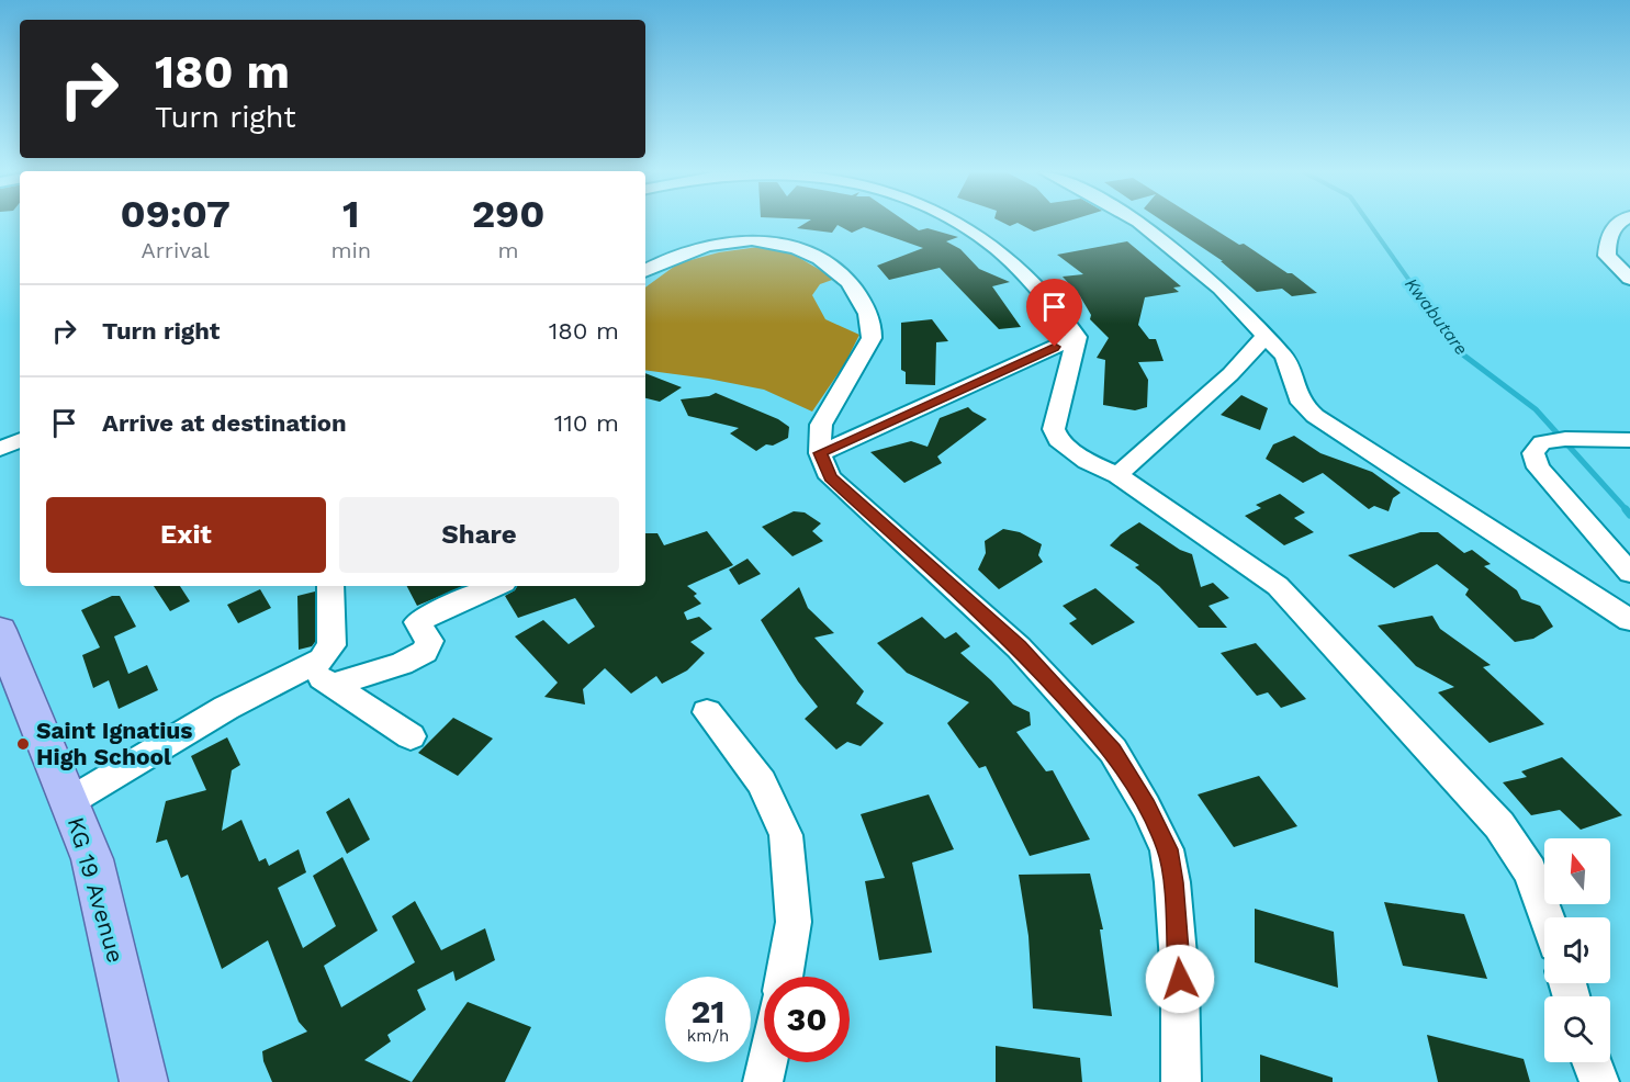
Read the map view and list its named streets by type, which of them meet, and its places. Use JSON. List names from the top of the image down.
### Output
{
  "streets": {
    "main road": ["KG 19 Avenue"]
  },
  "water": ["Kwabutare"],
  "places": ["Saint Ignatius High School"],
  "north": "top",
  "page": {
    "turn": ["180 m", "Turn right"],
    "eta": [
      "09:07",
      "Arrival",
      "1",
      "min",
      "290",
      "m"
    ],
    "list": [
      {
        "name": "Turn right",
        "value": "180 m"
      },
      {
        "name": "Arrive at destination",
        "value": "110 m"
      }
    ],
    "buttons": ["Exit", "Share"],
    "speed": "21 km/h",
    "limit": "30"
  }
}
